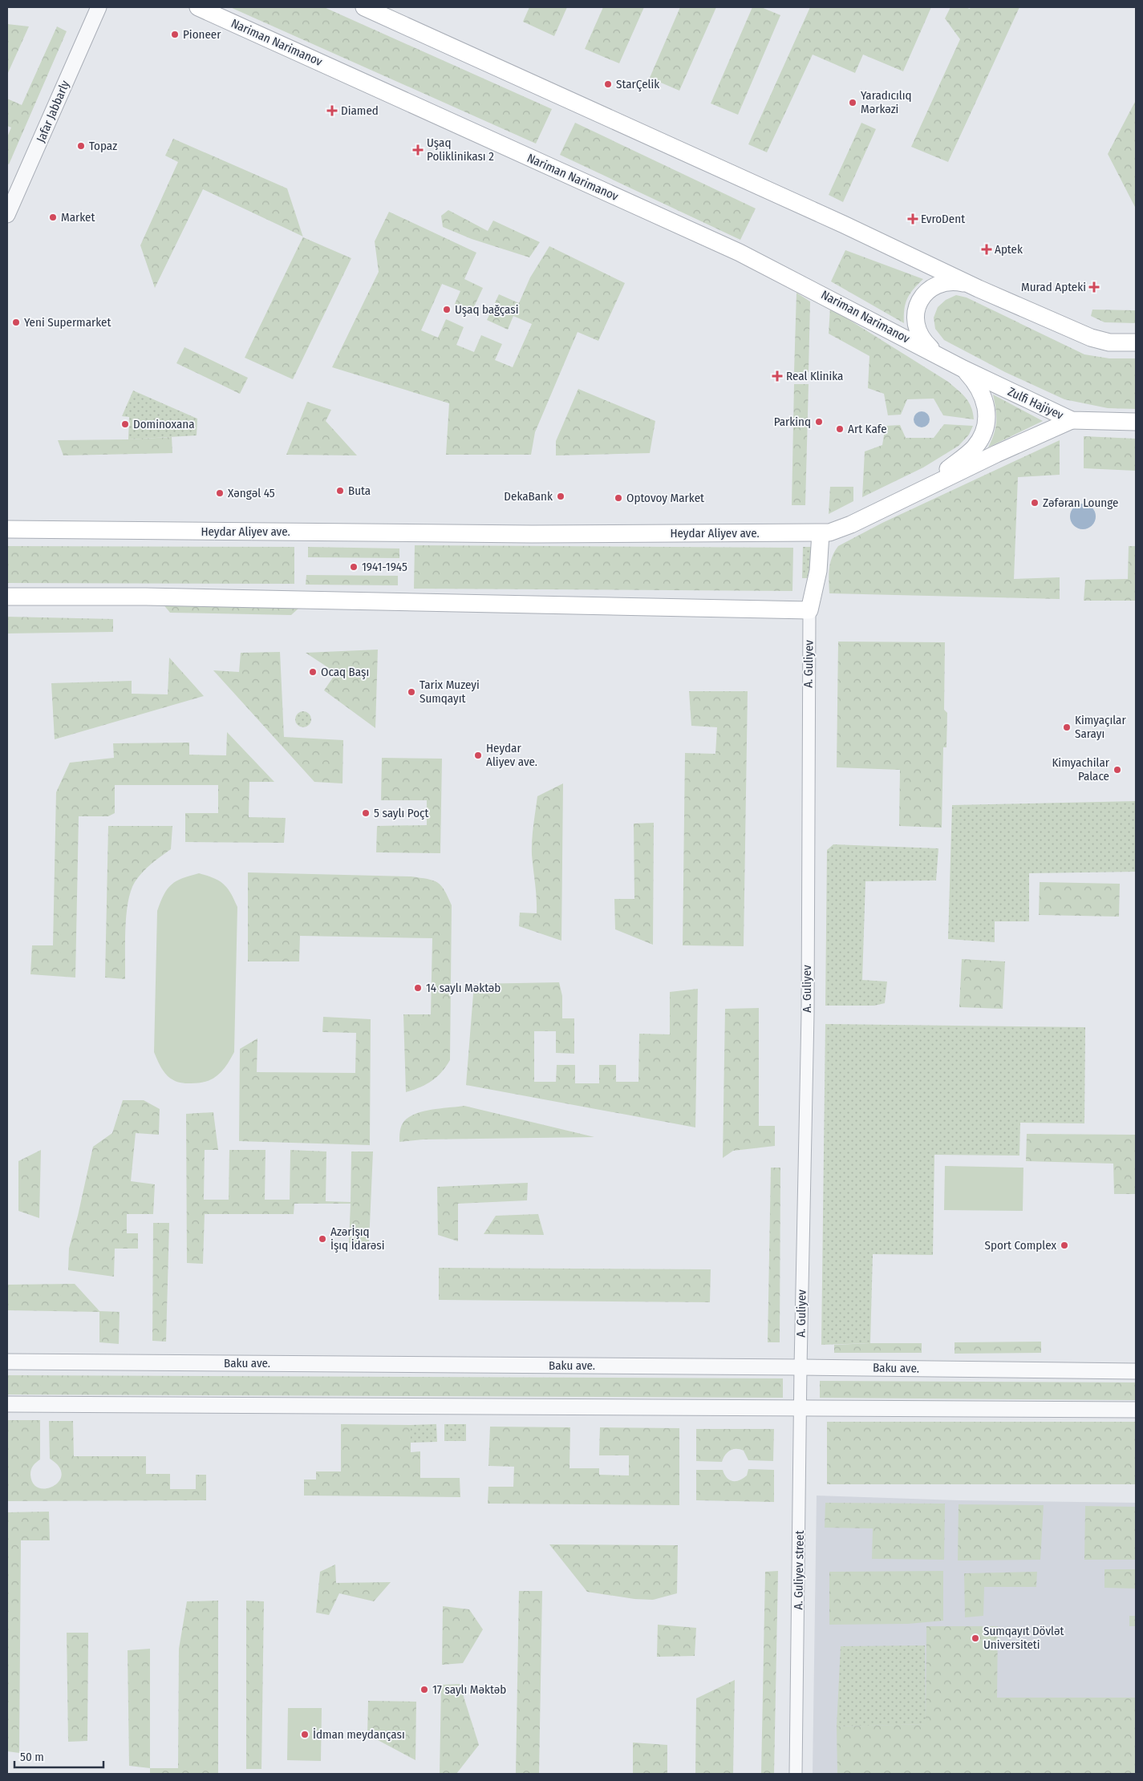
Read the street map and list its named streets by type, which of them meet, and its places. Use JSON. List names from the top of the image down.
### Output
{
  "streets": {
    "main road": ["Nariman Narimanov", "Zulfi Hajiyev", "Heydar Aliyev ave."],
    "street": [
      "Jafar Jabbarly",
      "A. Guliyev",
      "Baku ave.",
      "A. Guliyev street"
    ]
  },
  "crossings": [
    ["Nariman Narimanov", "Zulfi Hajiyev"],
    ["A. Guliyev", "Baku ave."],
    ["A. Guliyev", "A. Guliyev street"],
    ["Baku ave.", "A. Guliyev street"]
  ],
  "places": {
    "other": [
      "Pioneer",
      "StarÇelik",
      "Yaradıcılıq Mərkəzi",
      "Topaz",
      "Market",
      "Uşaq bağçasi",
      "Yeni Supermarket",
      "Parkinq",
      "Dominoxana",
      "Art Kafe",
      "Buta",
      "Xәngәl 45",
      "DekaBank",
      "Optovoy Market",
      "Zәfәran Lounge",
      "1941-1945",
      "Ocaq Başı",
      "Tarix Muzeyi Sumqayıt",
      "Kimyaçılar Sarayı",
      "Heydar Aliyev ave.",
      "Kimyachilar Palace",
      "5 saylı Poçt",
      "14 saylı Məktəb",
      "Azərİşıq İşıq İdarəsi",
      "Sport Complex",
      "Sumqayıt Dövlət Universiteti",
      "17 saylı Məktəb",
      "İdman meydançası"
    ],
    "health": [
      "Diamed",
      "Uşaq Poliklinikası 2",
      "EvroDent",
      "Aptek",
      "Murad Apteki",
      "Real Klinika"
    ]
  },
  "scale_bar": "50 m"
}
